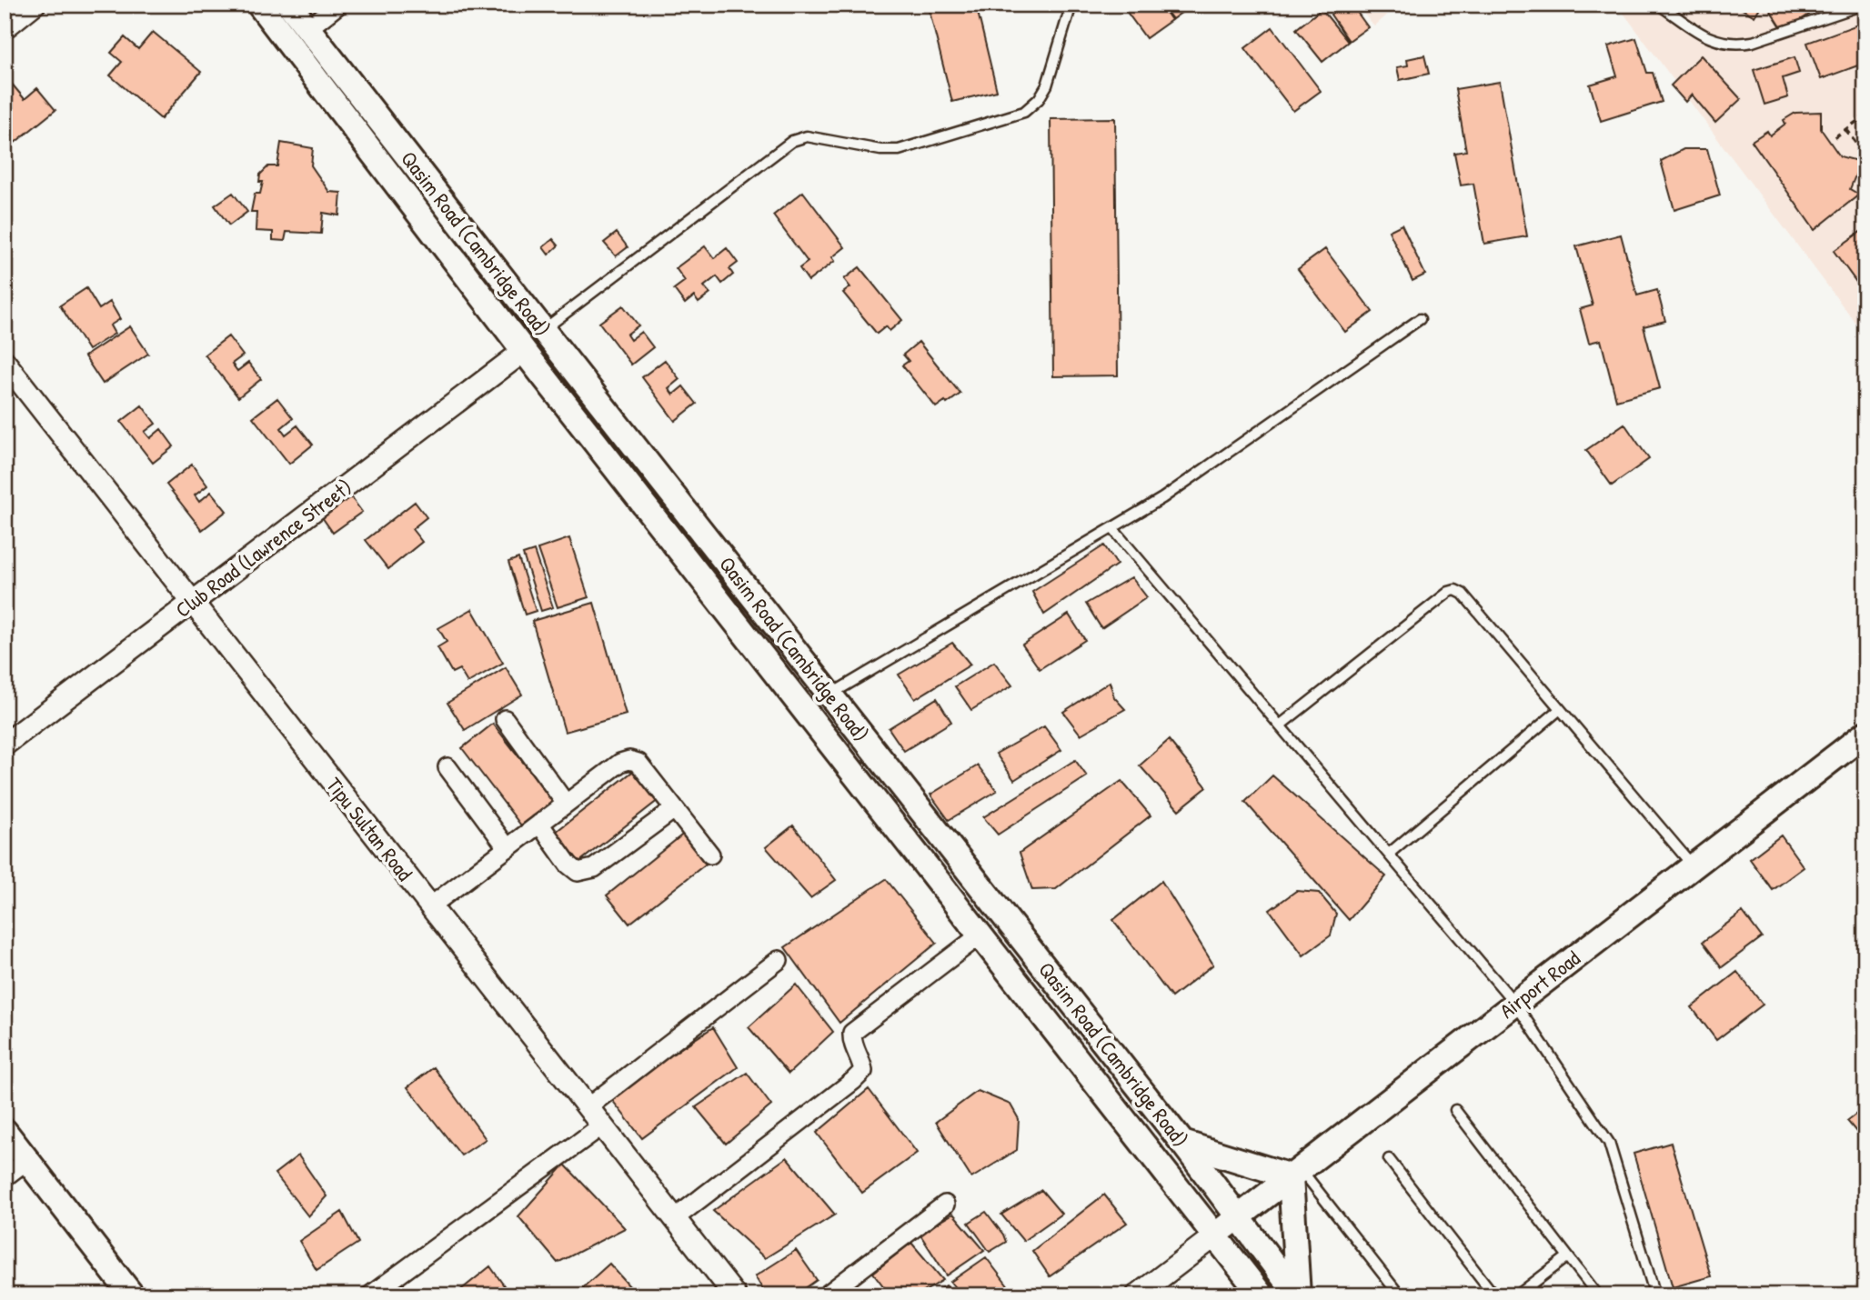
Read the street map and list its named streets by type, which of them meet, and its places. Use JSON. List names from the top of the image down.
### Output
{
  "streets": {
    "main road": ["Qasim Road (Cambridge Road)", "Airport Road"],
    "street": ["Club Road (Lawrence Street)", "Tipu Sultan Road"]
  },
  "crossings": [
    ["Qasim Road (Cambridge Road)", "Club Road (Lawrence Street)"],
    ["Qasim Road (Cambridge Road)", "Airport Road"],
    ["Club Road (Lawrence Street)", "Tipu Sultan Road"]
  ]
}
